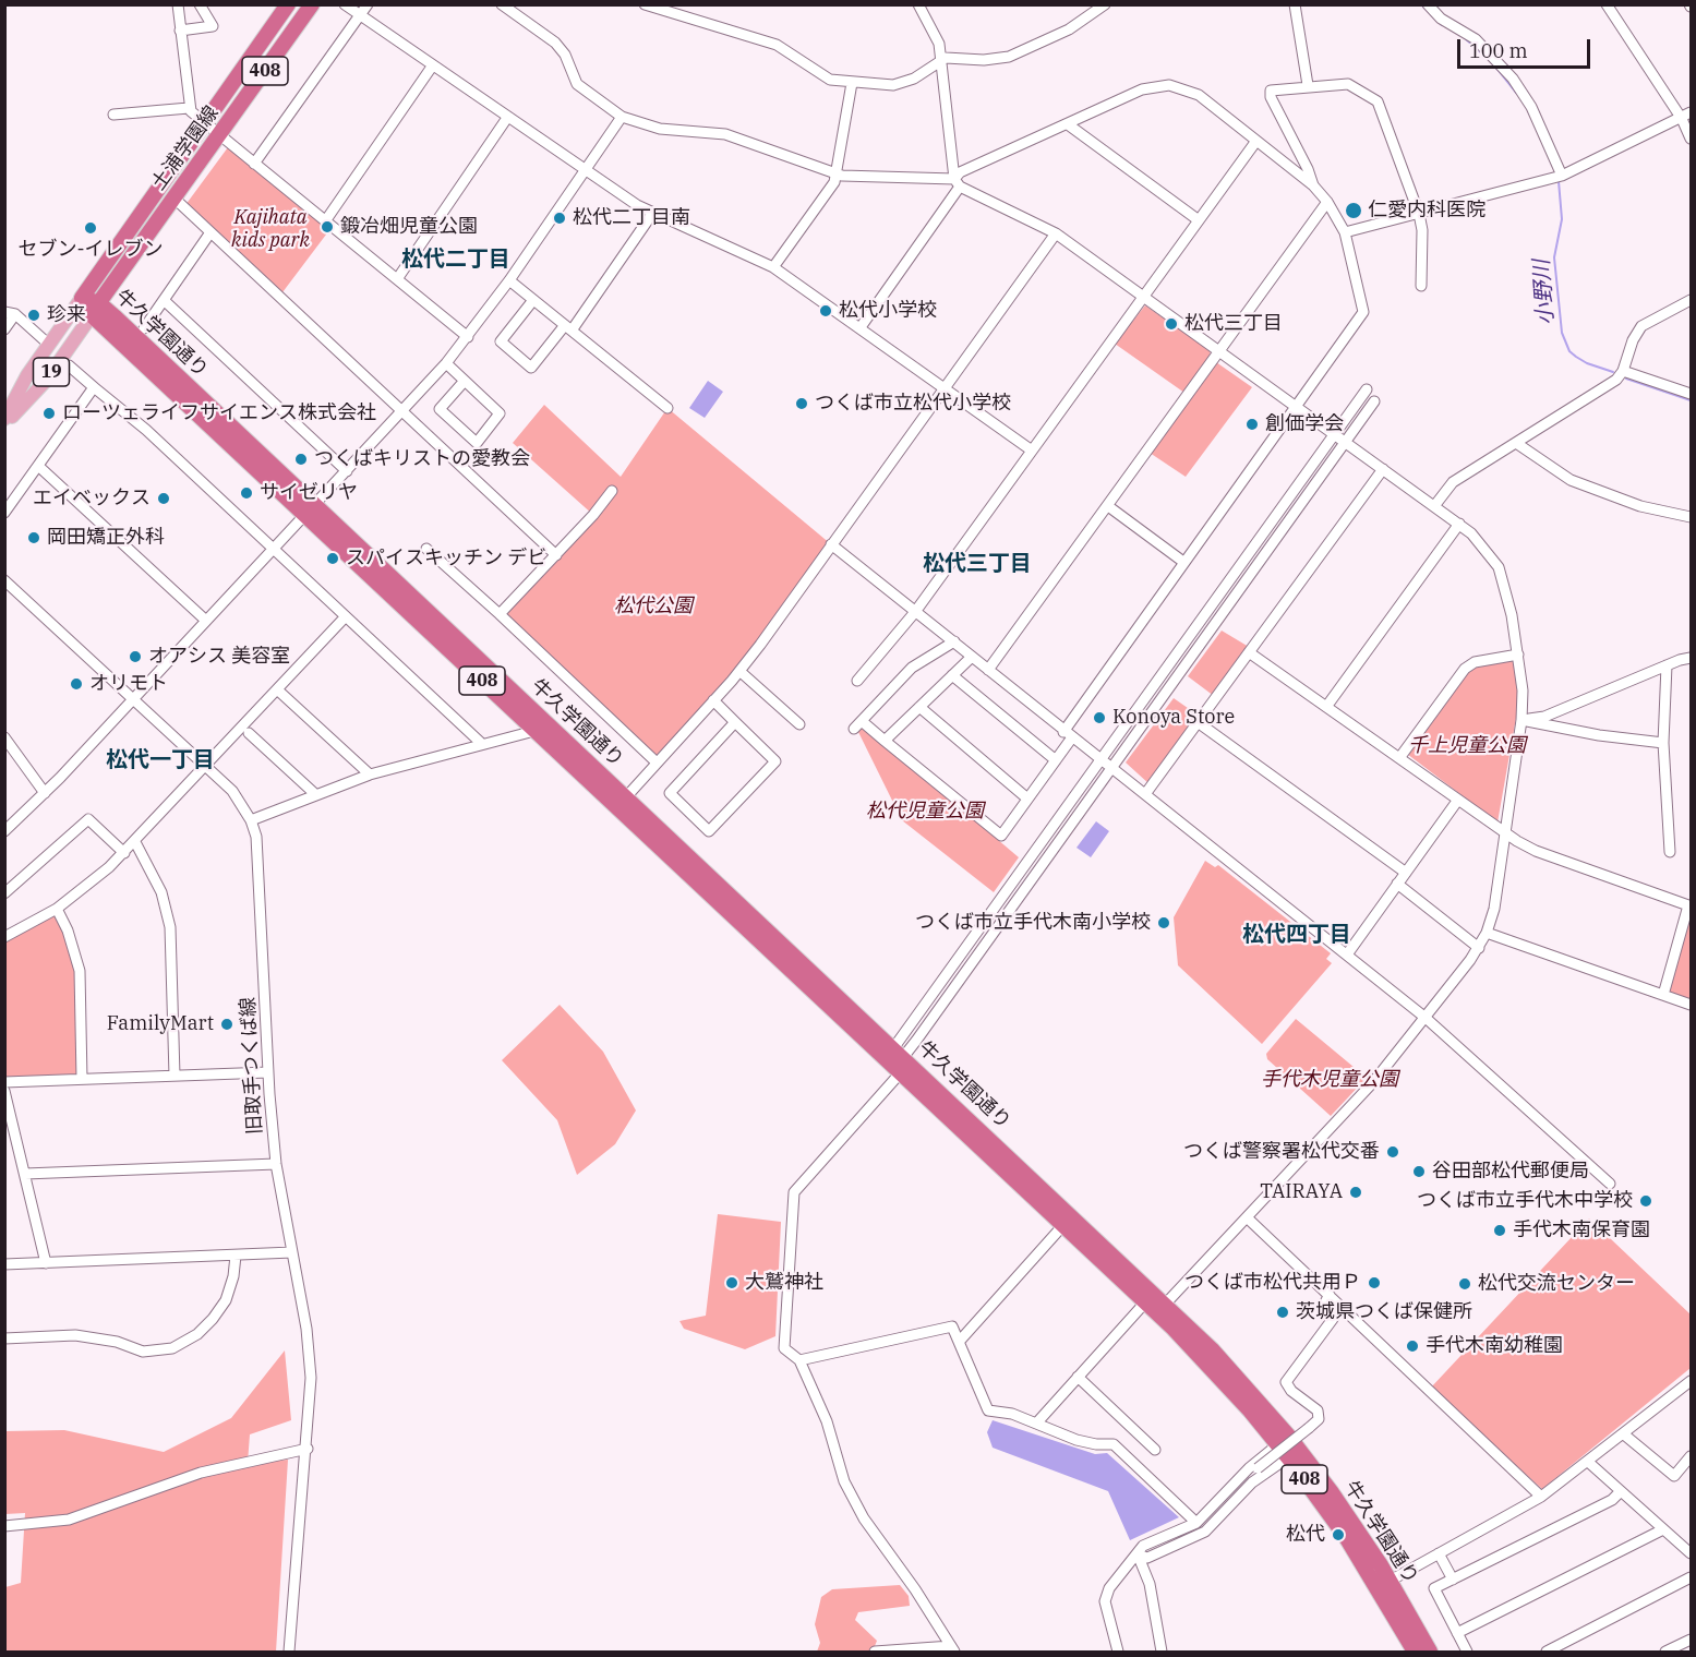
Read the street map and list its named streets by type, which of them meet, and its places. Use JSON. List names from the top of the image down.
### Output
{
  "streets": {
    "highway": ["408", "土浦学園線", "牛久学園通り"],
    "main road": ["19"],
    "street": ["旧取手つくば線"]
  },
  "crossings": [
    ["土浦学園線", "牛久学園通り"],
    ["土浦学園線", "19"],
    ["牛久学園通り", "19"]
  ],
  "districts": [
    "松代二丁目",
    "松代三丁目",
    "松代一丁目",
    "松代四丁目"
  ],
  "water": ["小野川"],
  "parks": [
    "Kajihata kids park",
    "松代公園",
    "千上児童公園",
    "松代児童公園",
    "手代木児童公園"
  ],
  "places": [
    "仁愛内科医院",
    "松代二丁目南",
    "鍛冶畑児童公園",
    "セブン-イレブン",
    "松代小学校",
    "珍来",
    "松代三丁目",
    "つくば市立松代小学校",
    "ローツェライフサイエンス株式会社",
    "創価学会",
    "つくばキリストの愛教会",
    "サイゼリヤ",
    "エイベックス",
    "岡田矯正外科",
    "スパイスキッチン デビ",
    "オアシス 美容室",
    "オリモト",
    "Konoya Store",
    "つくば市立手代木南小学校",
    "FamilyMart",
    "つくば警察署松代交番",
    "谷田部松代郵便局",
    "TAIRAYA",
    "つくば市立手代木中学校",
    "手代木南保育園",
    "大鷲神社",
    "つくば市松代共用Ｐ",
    "松代交流センター",
    "茨城県つくば保健所",
    "手代木南幼稚園",
    "松代"
  ],
  "scale_bar": "100 m"
}
